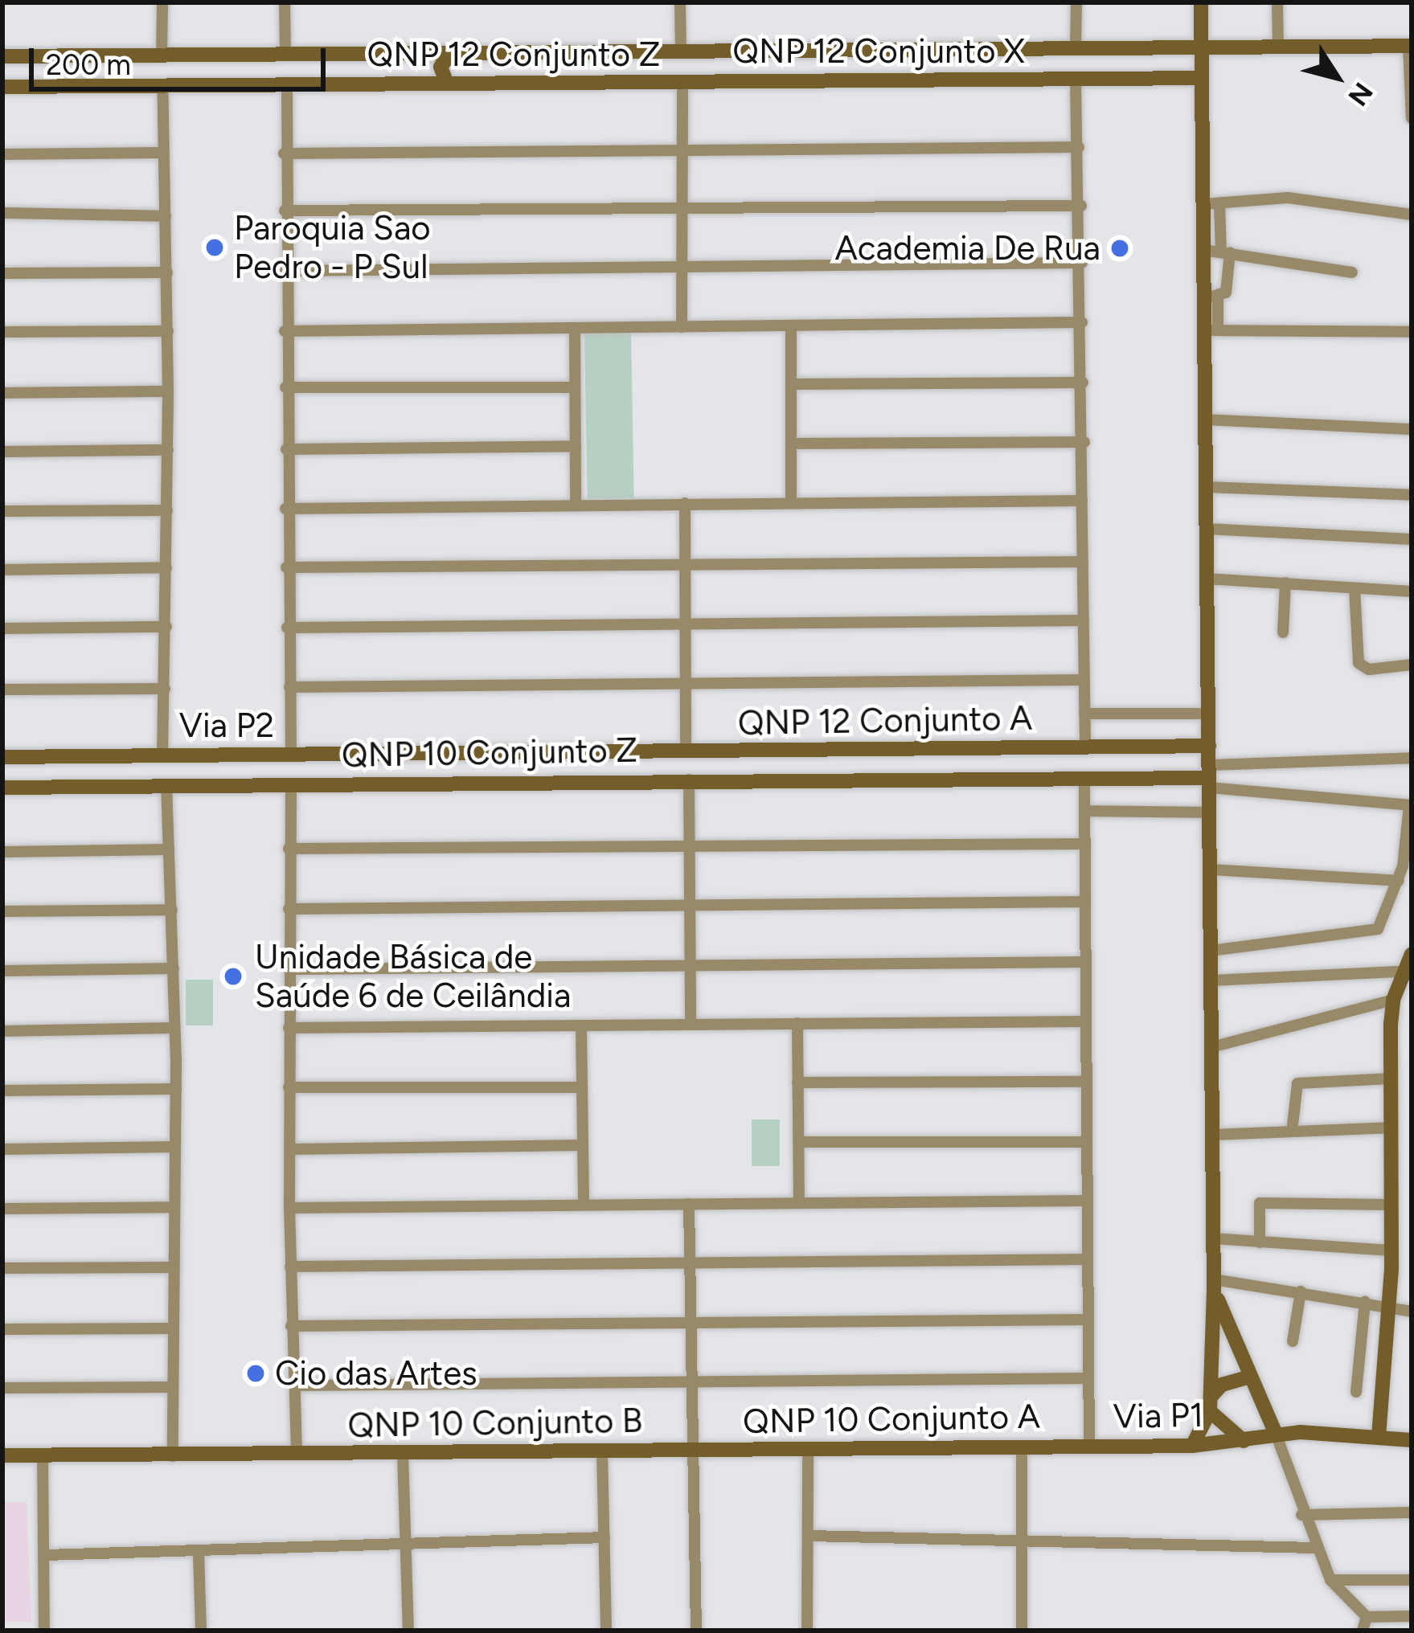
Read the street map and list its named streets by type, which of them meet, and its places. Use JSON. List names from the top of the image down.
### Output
{
  "streets": {
    "street": [
      "QNP 12 Conjunto X",
      "QNP 12 Conjunto Z",
      "QNP 12 Conjunto A",
      "Via P2",
      "QNP 10 Conjunto Z",
      "Via P1",
      "QNP 10 Conjunto A",
      "QNP 10 Conjunto B"
    ]
  },
  "crossings": [
    ["QNP 12 Conjunto X", "QNP 12 Conjunto Z"],
    ["QNP 12 Conjunto A", "Via P2"],
    ["Via P2", "QNP 10 Conjunto Z"],
    ["Via P1", "QNP 10 Conjunto A"],
    ["QNP 10 Conjunto A", "QNP 10 Conjunto B"]
  ],
  "places": [
    "Paroquia Sao Pedro - P Sul",
    "Academia De Rua",
    "Unidade Básica de Saúde 6 de Ceilândia",
    "Cio das Artes"
  ],
  "scale_bar": "200 m",
  "north": "bottom right"
}
